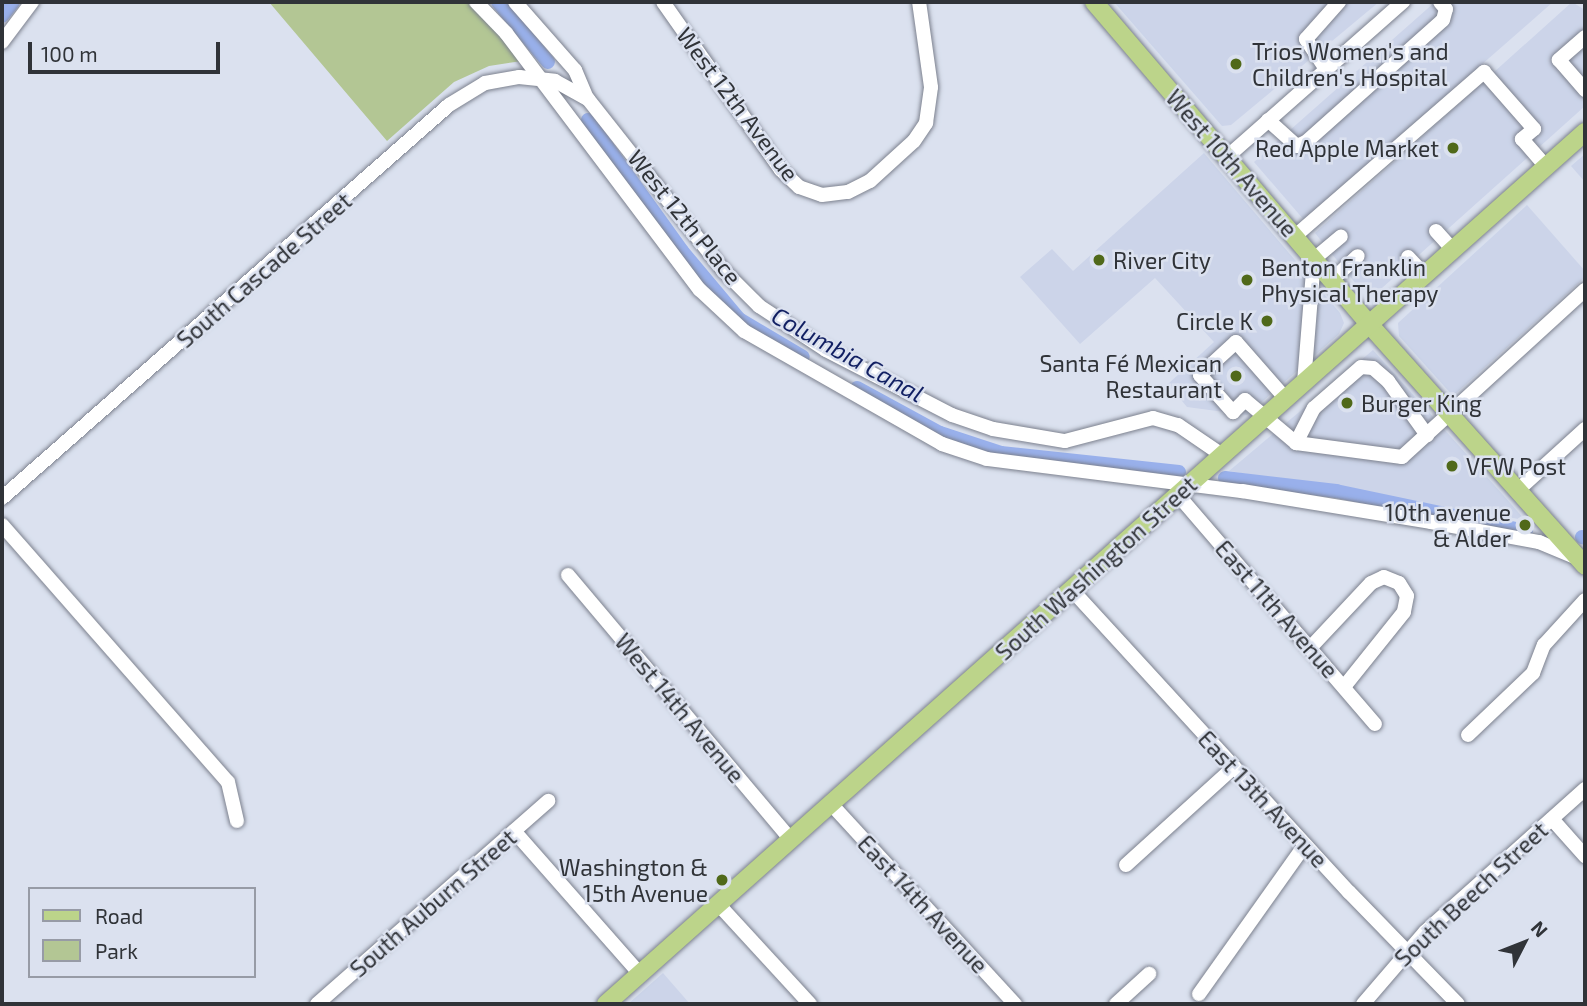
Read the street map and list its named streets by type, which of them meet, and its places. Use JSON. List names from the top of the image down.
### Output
{
  "streets": {
    "main road": ["West 10th Avenue", "South Washington Street"],
    "street": [
      "West 12th Avenue",
      "West 12th Place",
      "South Cascade Street",
      "East 11th Avenue",
      "West 14th Avenue",
      "East 13th Avenue",
      "South Beech Street",
      "South Auburn Street",
      "East 14th Avenue"
    ]
  },
  "crossings": [
    ["West 10th Avenue", "South Washington Street"],
    ["West 12th Place", "South Cascade Street"],
    ["West 12th Place", "South Washington Street"],
    ["South Washington Street", "East 11th Avenue"],
    ["South Washington Street", "West 14th Avenue"],
    ["South Washington Street", "East 13th Avenue"],
    ["South Washington Street", "East 14th Avenue"],
    ["East 13th Avenue", "South Beech Street"]
  ],
  "water": ["Columbia Canal"],
  "places": [
    "Trios Women's and Children's Hospital",
    "Red Apple Market",
    "River City",
    "Benton Franklin Physical Therapy",
    "Circle K",
    "Santa Fé Mexican Restaurant",
    "Burger King",
    "VFW Post",
    "10th avenue & Alder",
    "Washington & 15th Avenue"
  ],
  "legend": ["Road", "Park"],
  "scale_bar": "100 m",
  "north": "top right"
}
